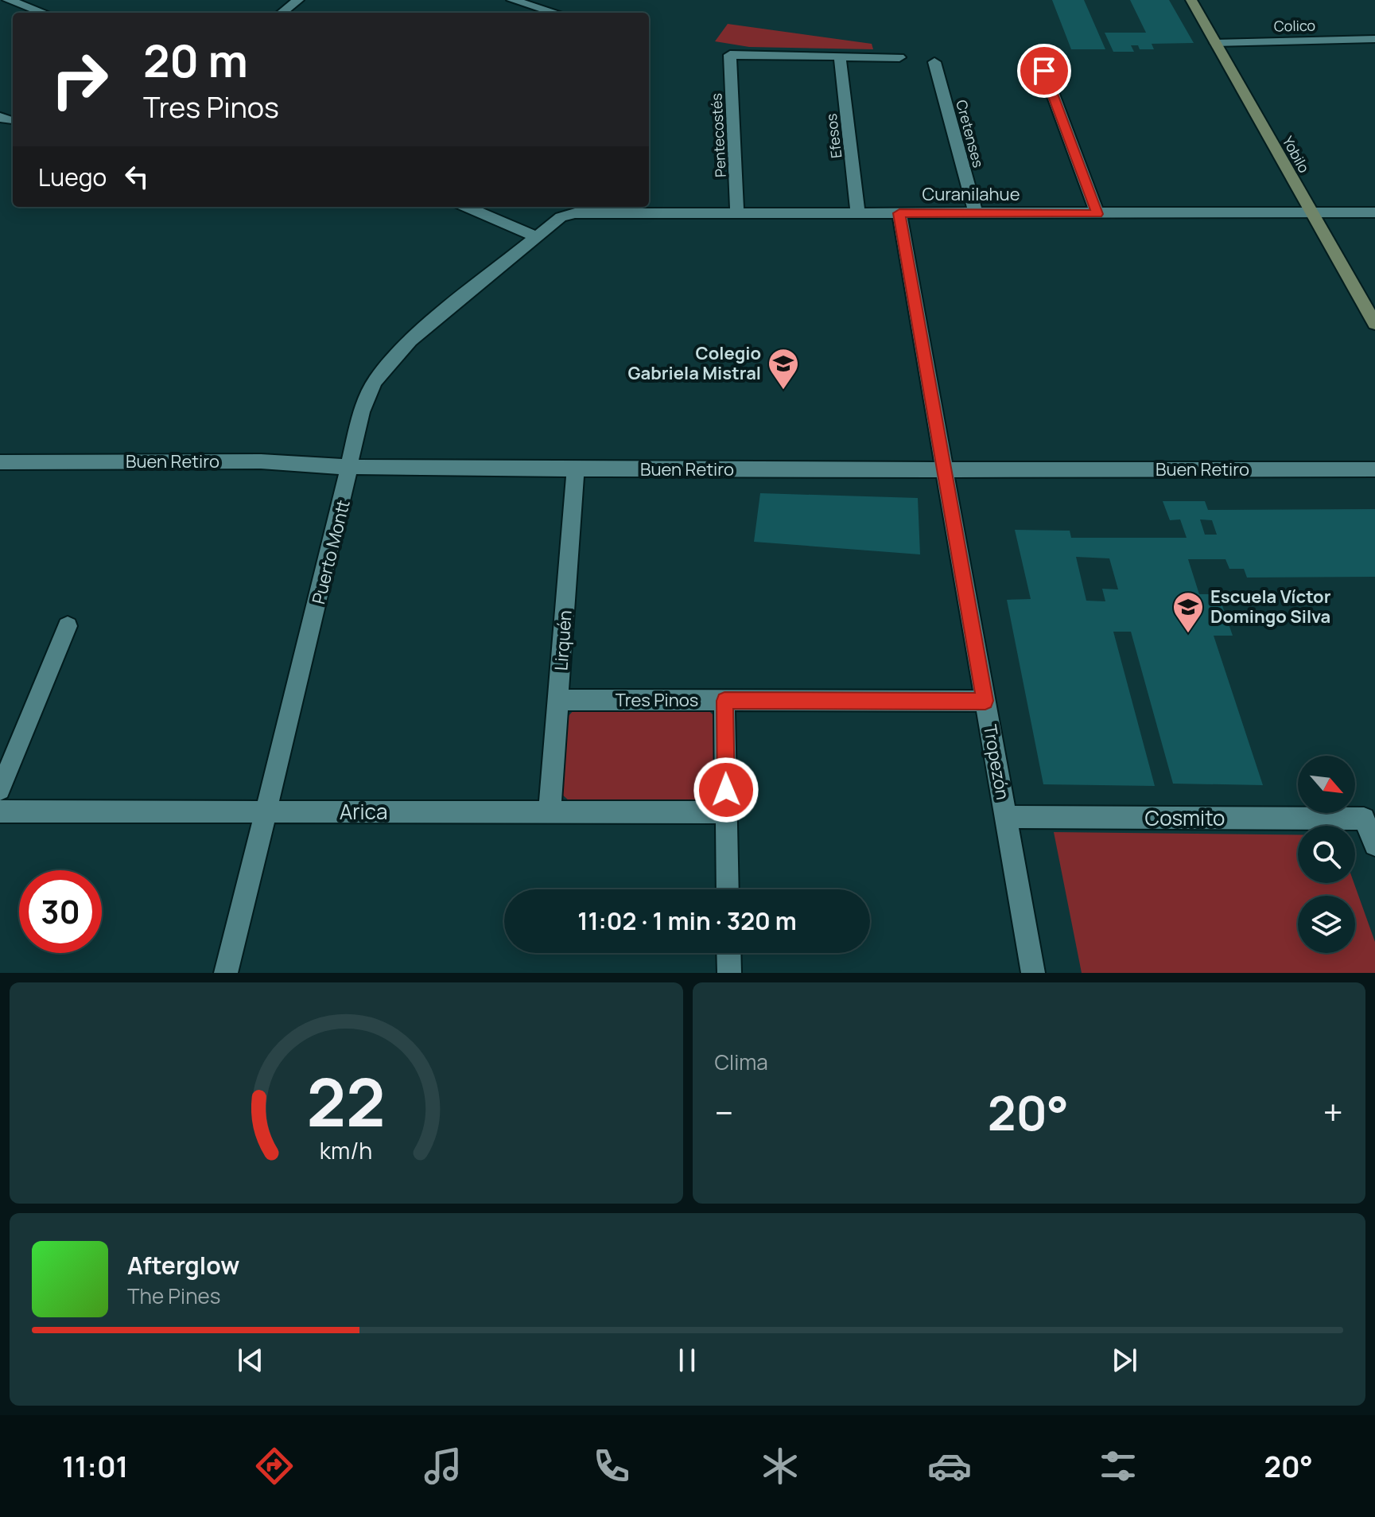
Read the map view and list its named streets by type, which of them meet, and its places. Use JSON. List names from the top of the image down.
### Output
{
  "streets": {
    "main road": ["Yobilo"],
    "street": [
      "Colico",
      "Cretenses",
      "Pentecostés",
      "Efesos",
      "Curanilahue",
      "Buen Retiro",
      "Puerto Montt",
      "Lirquén",
      "Tres Pinos",
      "Tropezón",
      "Arica",
      "Cosmito"
    ]
  },
  "crossings": [
    ["Colico", "Yobilo"],
    ["Cretenses", "Curanilahue"],
    ["Pentecostés", "Efesos"],
    ["Pentecostés", "Curanilahue"],
    ["Efesos", "Curanilahue"],
    ["Yobilo", "Curanilahue"],
    ["Curanilahue", "Puerto Montt"],
    ["Curanilahue", "Tropezón"],
    ["Buen Retiro", "Puerto Montt"],
    ["Buen Retiro", "Lirquén"],
    ["Buen Retiro", "Tropezón"],
    ["Puerto Montt", "Arica"],
    ["Lirquén", "Tres Pinos"],
    ["Lirquén", "Arica"],
    ["Tres Pinos", "Tropezón"],
    ["Tropezón", "Cosmito"]
  ],
  "places": {
    "school or university": ["Colegio Gabriela Mistral", "Escuela Víctor Domingo Silva"]
  },
  "north": "bottom right",
  "page": {
    "turn": ["20 m", "Tres Pinos"],
    "then": "Luego",
    "limit": "30",
    "trip": "11:02 · 1 min · 320 m",
    "tile": "Clima",
    "heat": ["−", "20°", "+"],
    "song": ["Afterglow", "The Pines"],
    "tabs": ["11:01", "20°"],
    "gauge": ["22", "km/h"]
  }
}
